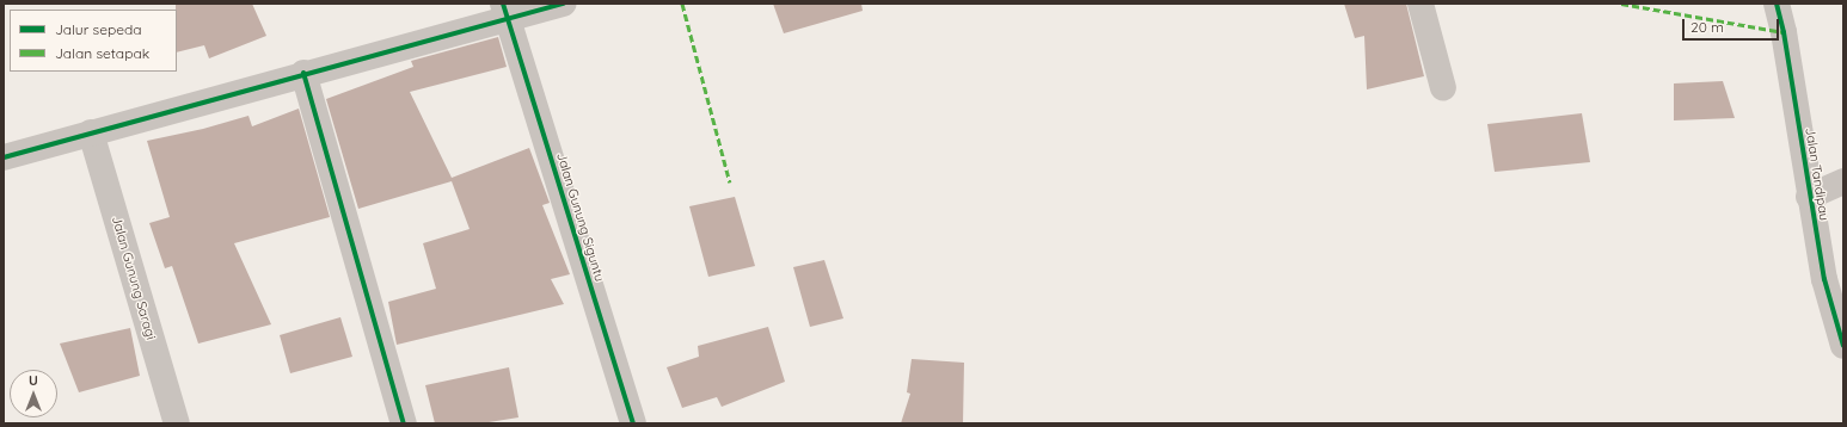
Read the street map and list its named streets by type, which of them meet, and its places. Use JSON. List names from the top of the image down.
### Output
{
  "streets": {
    "street": ["Jalan Tandipau", "Jalan Gunung Siguntu", "Jalan Gunung Saragi"]
  },
  "legend": ["Jalur sepeda", "Jalan setapak"],
  "scale_bar": "20 m",
  "north": "top"
}
